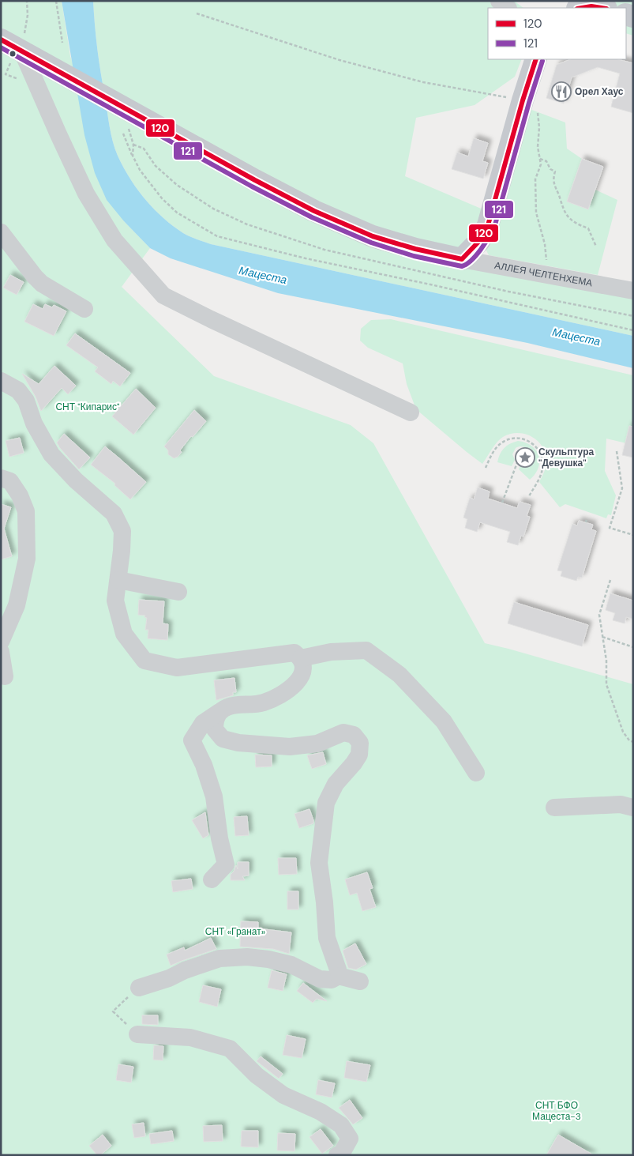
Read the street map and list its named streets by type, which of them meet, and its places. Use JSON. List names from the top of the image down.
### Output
{
  "streets": {
    "main road": ["АЛЛЕЯ ЧЕЛТЕНХЕМА"]
  },
  "water": ["Мацеста"],
  "parks": ["СНТ \"Кипарис\"", "СНТ «Гранат»", "СНТ БФО Мацеста-3"],
  "places": {
    "restaurant": ["Орел Хаус"],
    "place": ["Скульптура \"Девушка\""]
  },
  "lines": ["transit line 120", "transit line 121"],
  "legend": ["120", "121"]
}
